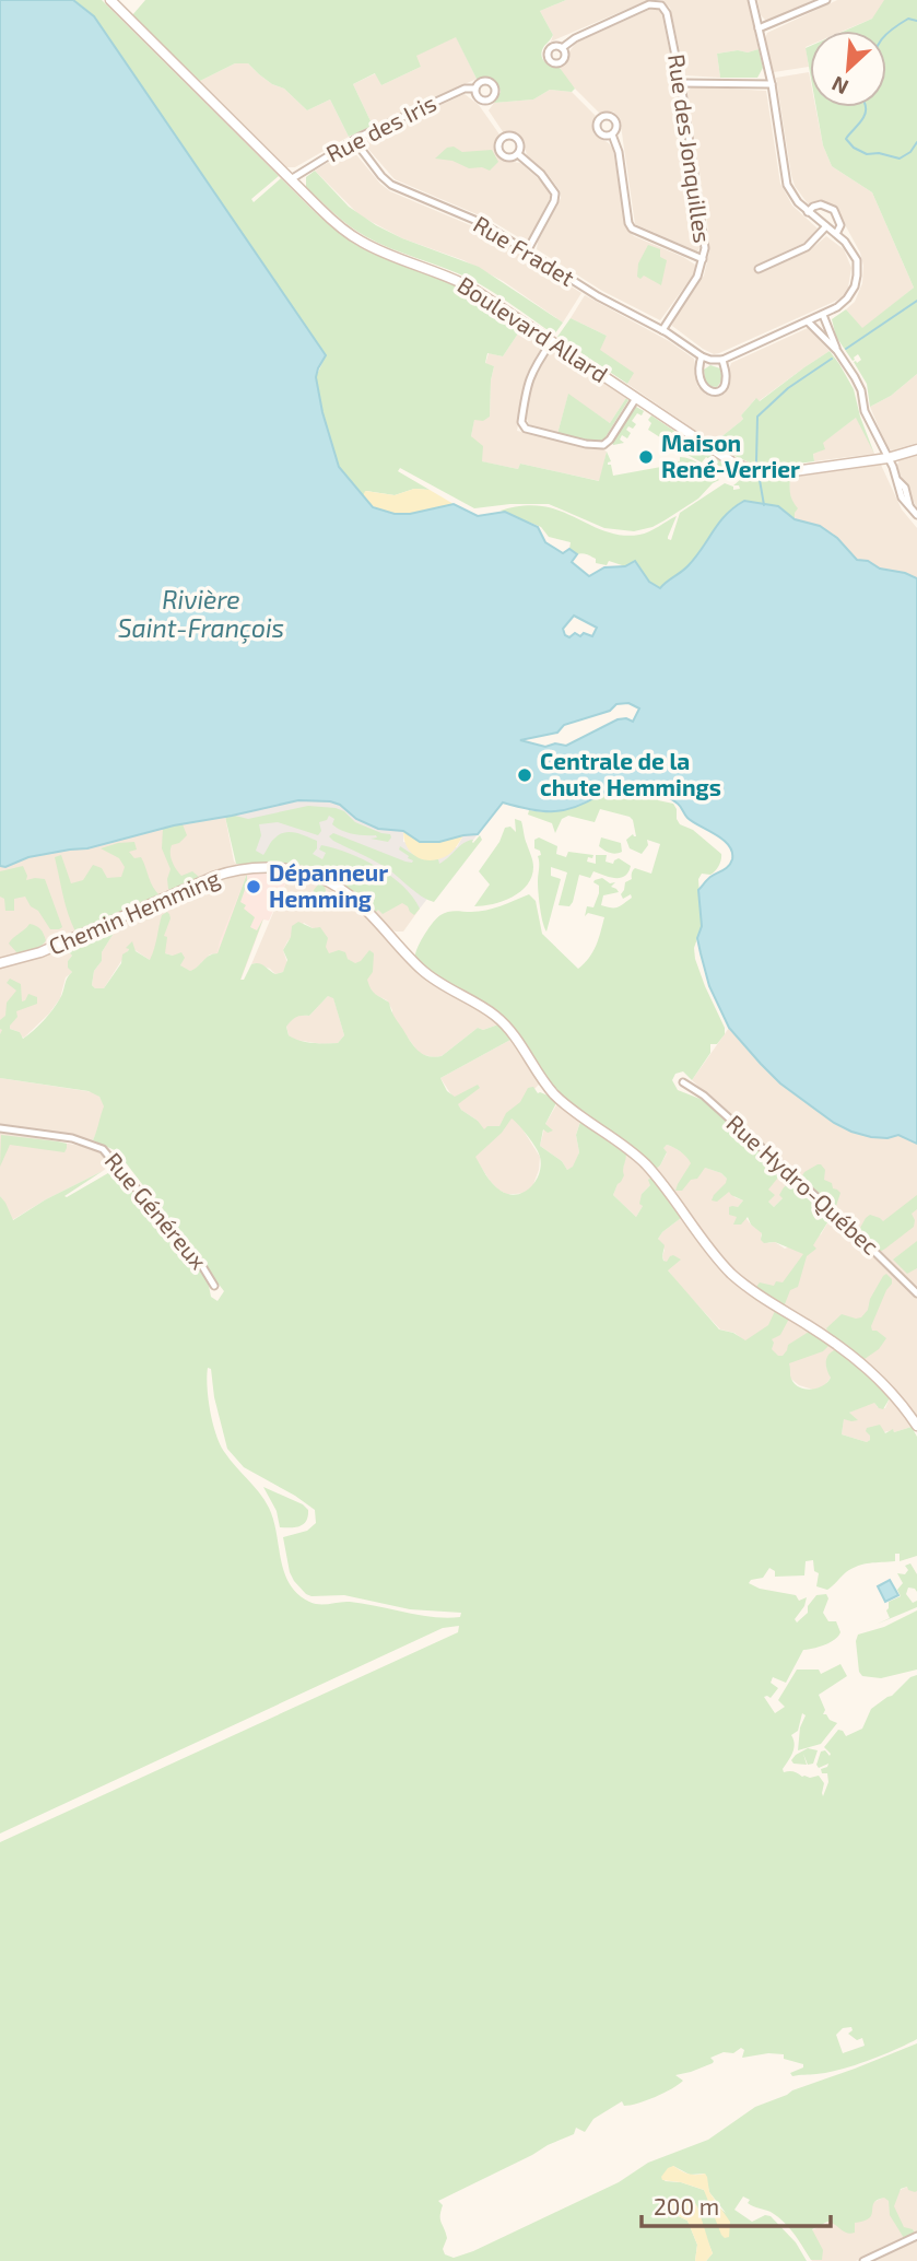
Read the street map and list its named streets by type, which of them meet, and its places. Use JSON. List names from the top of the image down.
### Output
{
  "streets": {
    "street": [
      "Rue des Iris",
      "Rue des Jonquilles",
      "Rue Fradet",
      "Boulevard Allard",
      "Chemin Hemming",
      "Rue Hydro-Québec",
      "Rue Généreux"
    ]
  },
  "crossings": [
    ["Rue des Iris", "Rue Fradet"],
    ["Rue des Iris", "Boulevard Allard"],
    ["Rue des Jonquilles", "Rue Fradet"]
  ],
  "water": ["Rivière Saint-François"],
  "places": ["Maison René-Verrier", "Centrale de la chute Hemmings", "Dépanneur Hemming"],
  "scale_bar": "200 m",
  "north": "bottom left"
}
